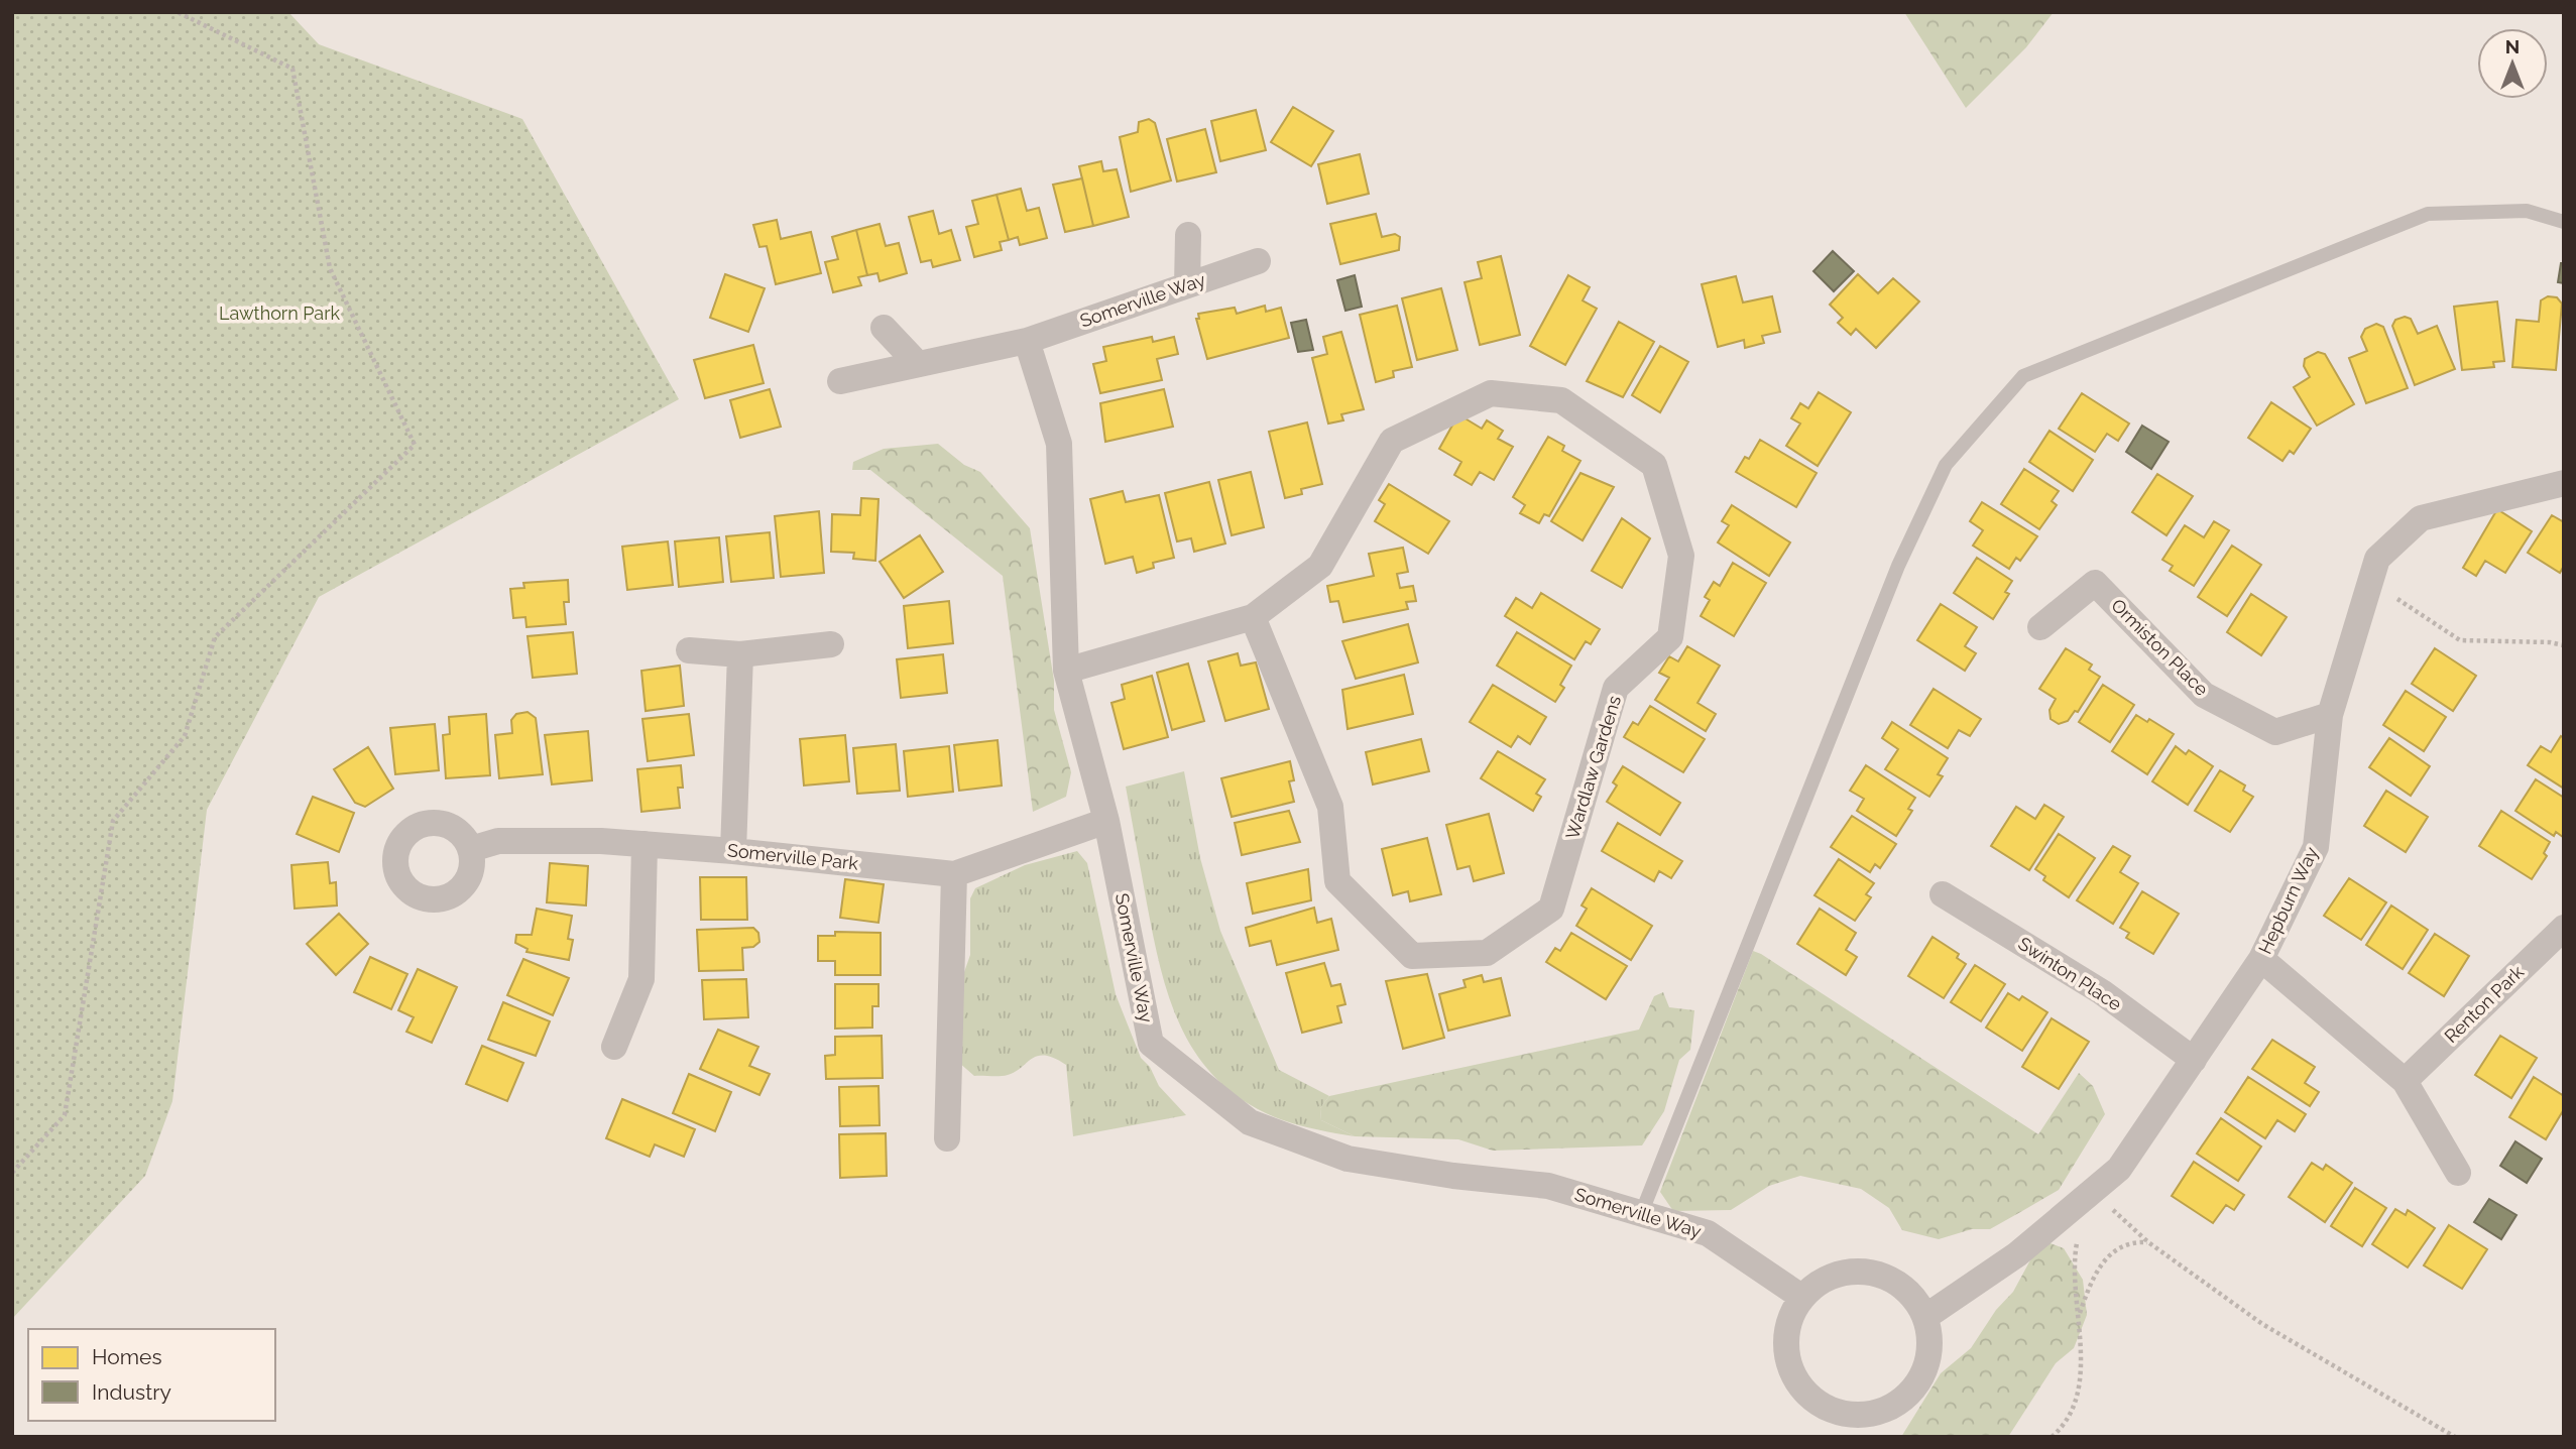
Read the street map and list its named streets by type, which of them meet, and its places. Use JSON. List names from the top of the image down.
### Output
{
  "streets": {
    "street": [
      "Somerville Way",
      "Ormiston Place",
      "Wardlaw Gardens",
      "Somerville Park",
      "Hepburn Way",
      "Swinton Place",
      "Renton Park"
    ]
  },
  "crossings": [
    ["Somerville Way", "Wardlaw Gardens"],
    ["Somerville Way", "Somerville Park"],
    ["Somerville Way", "Hepburn Way"],
    ["Ormiston Place", "Hepburn Way"],
    ["Hepburn Way", "Swinton Place"]
  ],
  "parks": ["Lawthorn Park"],
  "legend": ["Homes", "Industry"],
  "north": "top"
}
